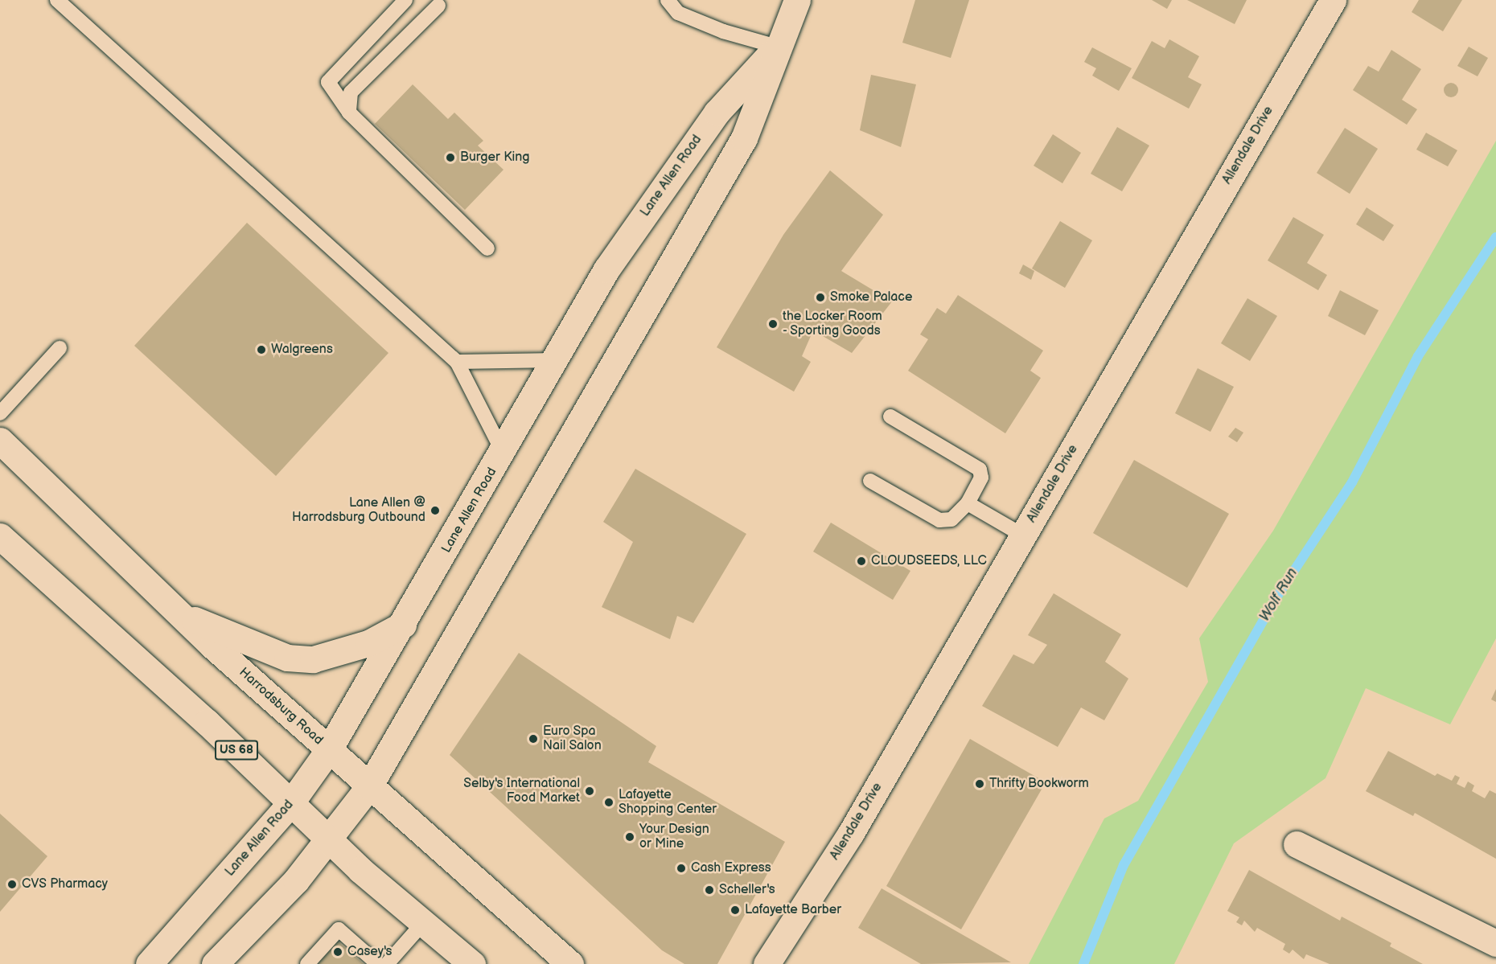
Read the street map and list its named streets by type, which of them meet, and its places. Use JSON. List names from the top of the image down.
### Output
{
  "streets": {
    "main road": [
      "Allendale Drive",
      "Lane Allen Road",
      "Harrodsburg Road",
      "US 68"
    ]
  },
  "crossings": [
    ["Lane Allen Road", "Harrodsburg Road"],
    ["Lane Allen Road", "US 68"]
  ],
  "water": ["Wolf Run"],
  "places": [
    "Burger King",
    "Smoke Palace",
    "the Locker Room - Sporting Goods",
    "Walgreens",
    "Lane Allen @ Harrodsburg Outbound",
    "CLOUDSEEDS, LLC",
    "Euro Spa Nail Salon",
    "Thrifty Bookworm",
    "Selby's International Food Market",
    "Lafayette Shopping Center",
    "Your Design or Mine",
    "Cash Express",
    "CVS Pharmacy",
    "Scheller's",
    "Lafayette Barber",
    "Casey's"
  ]
}
